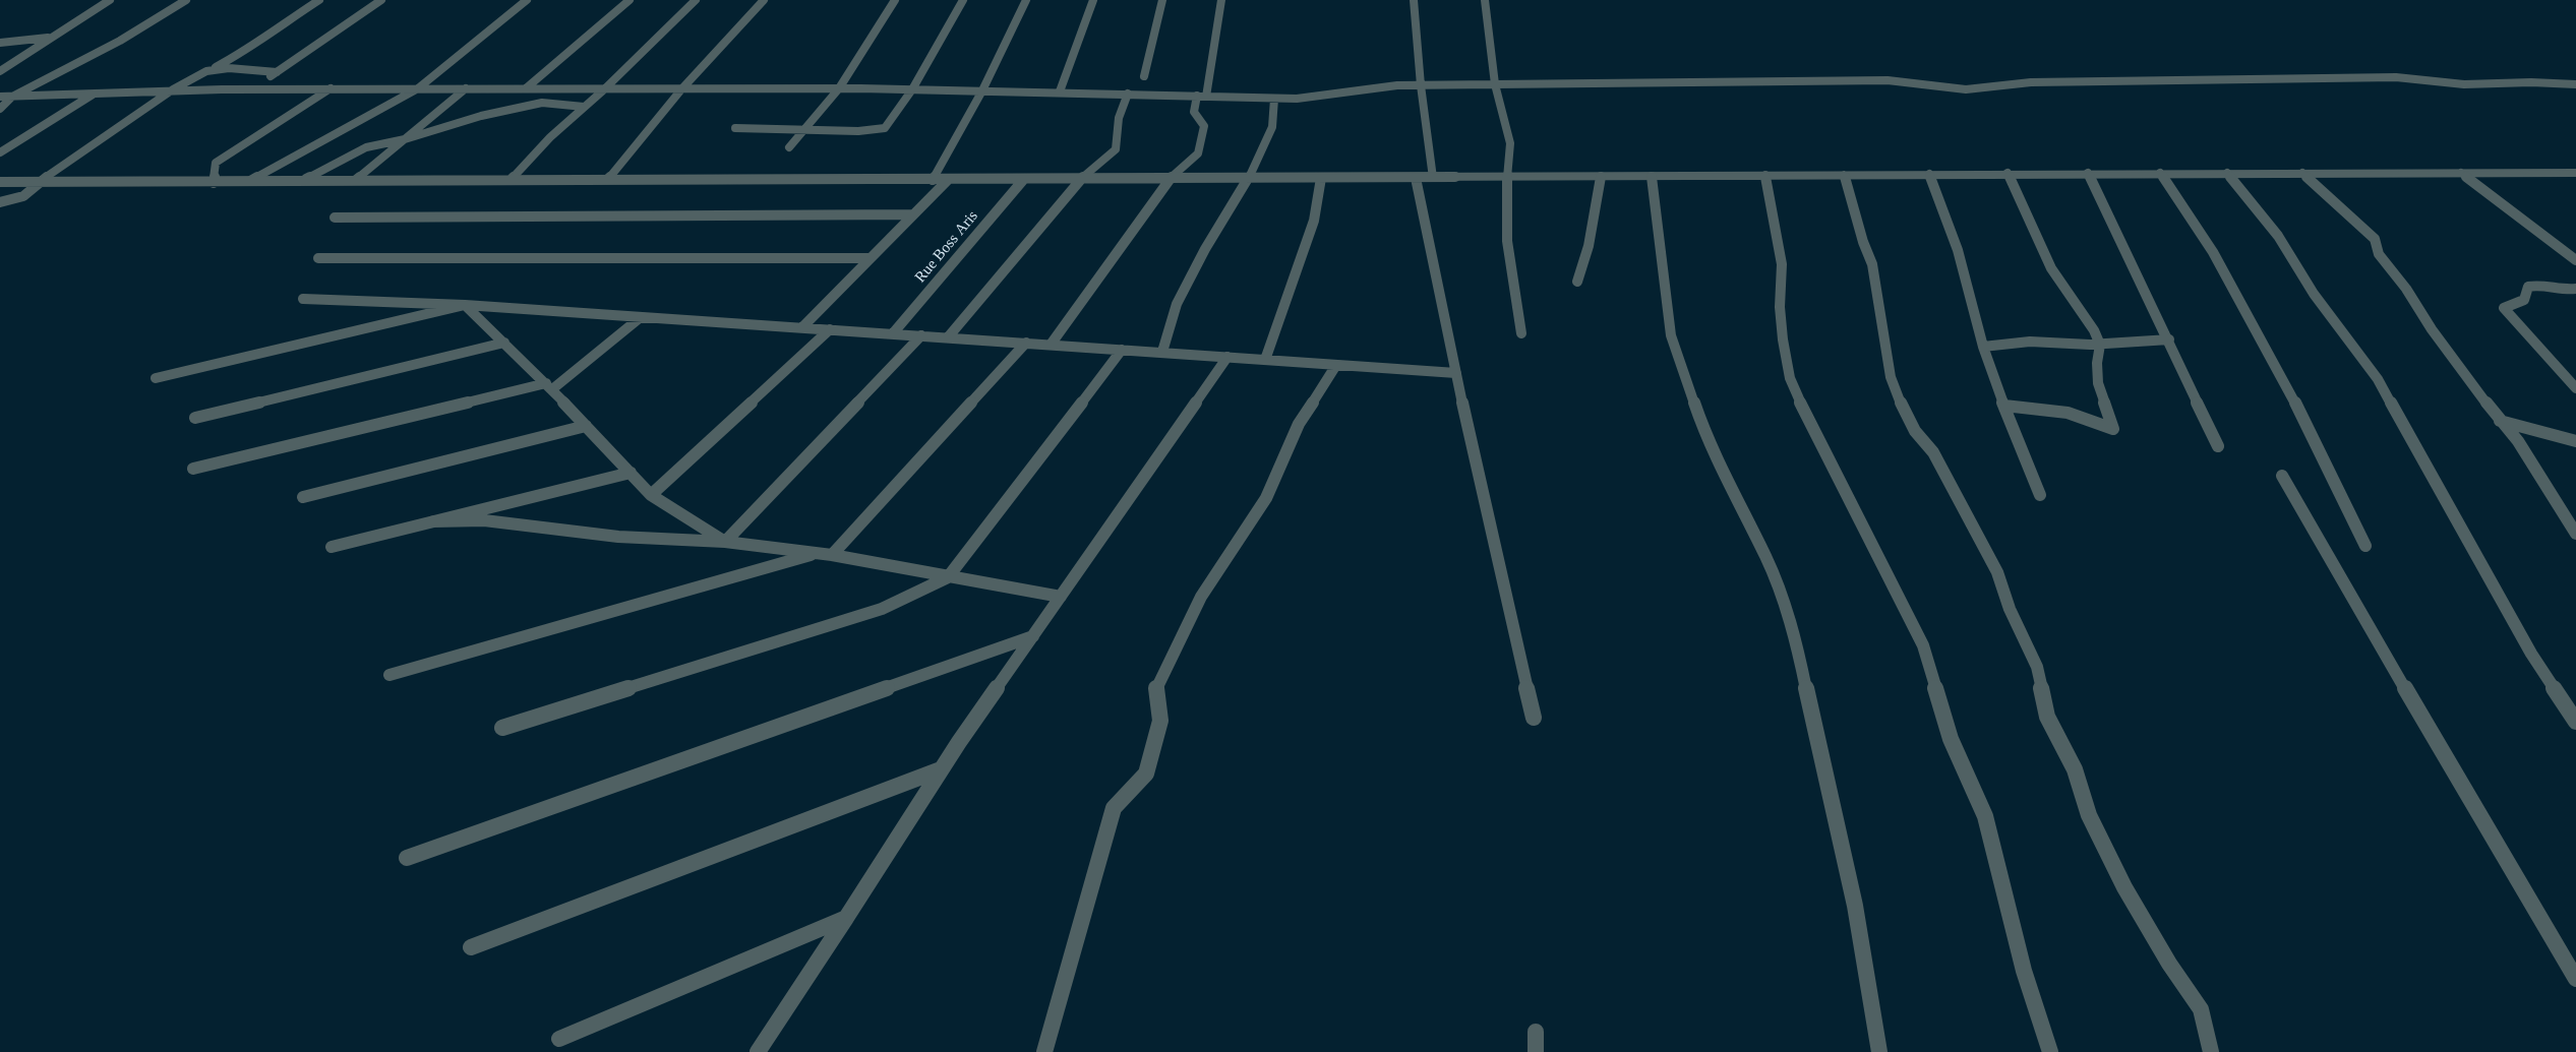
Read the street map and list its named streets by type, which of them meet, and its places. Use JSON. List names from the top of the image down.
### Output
{
  "streets": {
    "street": ["Rue Boss Aris"]
  }
}
